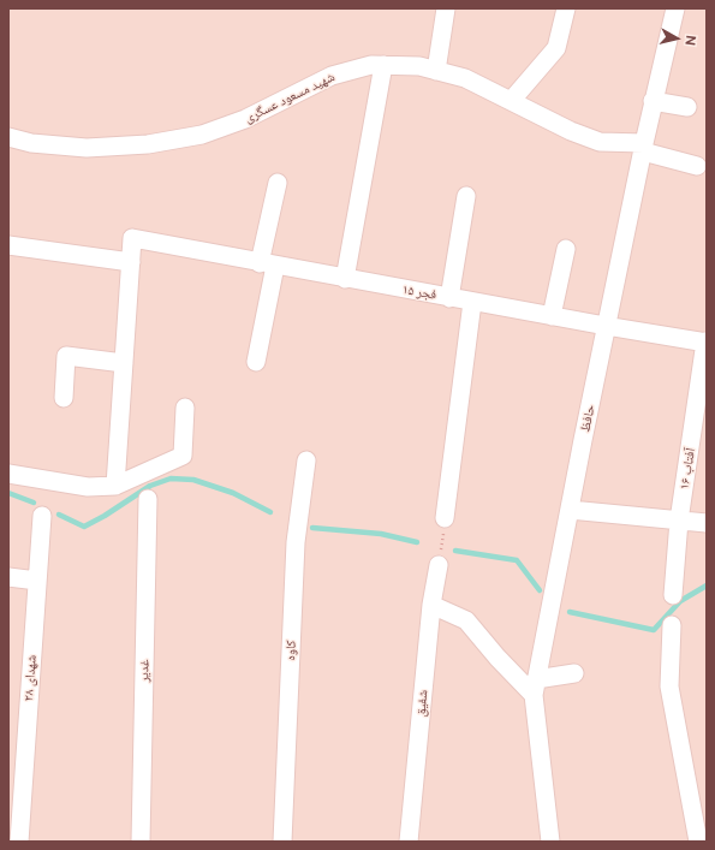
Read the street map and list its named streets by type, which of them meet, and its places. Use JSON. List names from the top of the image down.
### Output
{
  "streets": {
    "street": [
      "شهید مسعود عسگری",
      "فجر ۱۵",
      "حافظ",
      "آفتاب ۱۶",
      "کاوه",
      "غدیر",
      "شهدای ۲۸",
      "شفیق"
    ]
  },
  "crossings": [
    ["شهید مسعود عسگری", "حافظ"],
    ["فجر ۱۵", "حافظ"],
    ["فجر ۱۵", "آفتاب ۱۶"]
  ],
  "north": "right"
}
